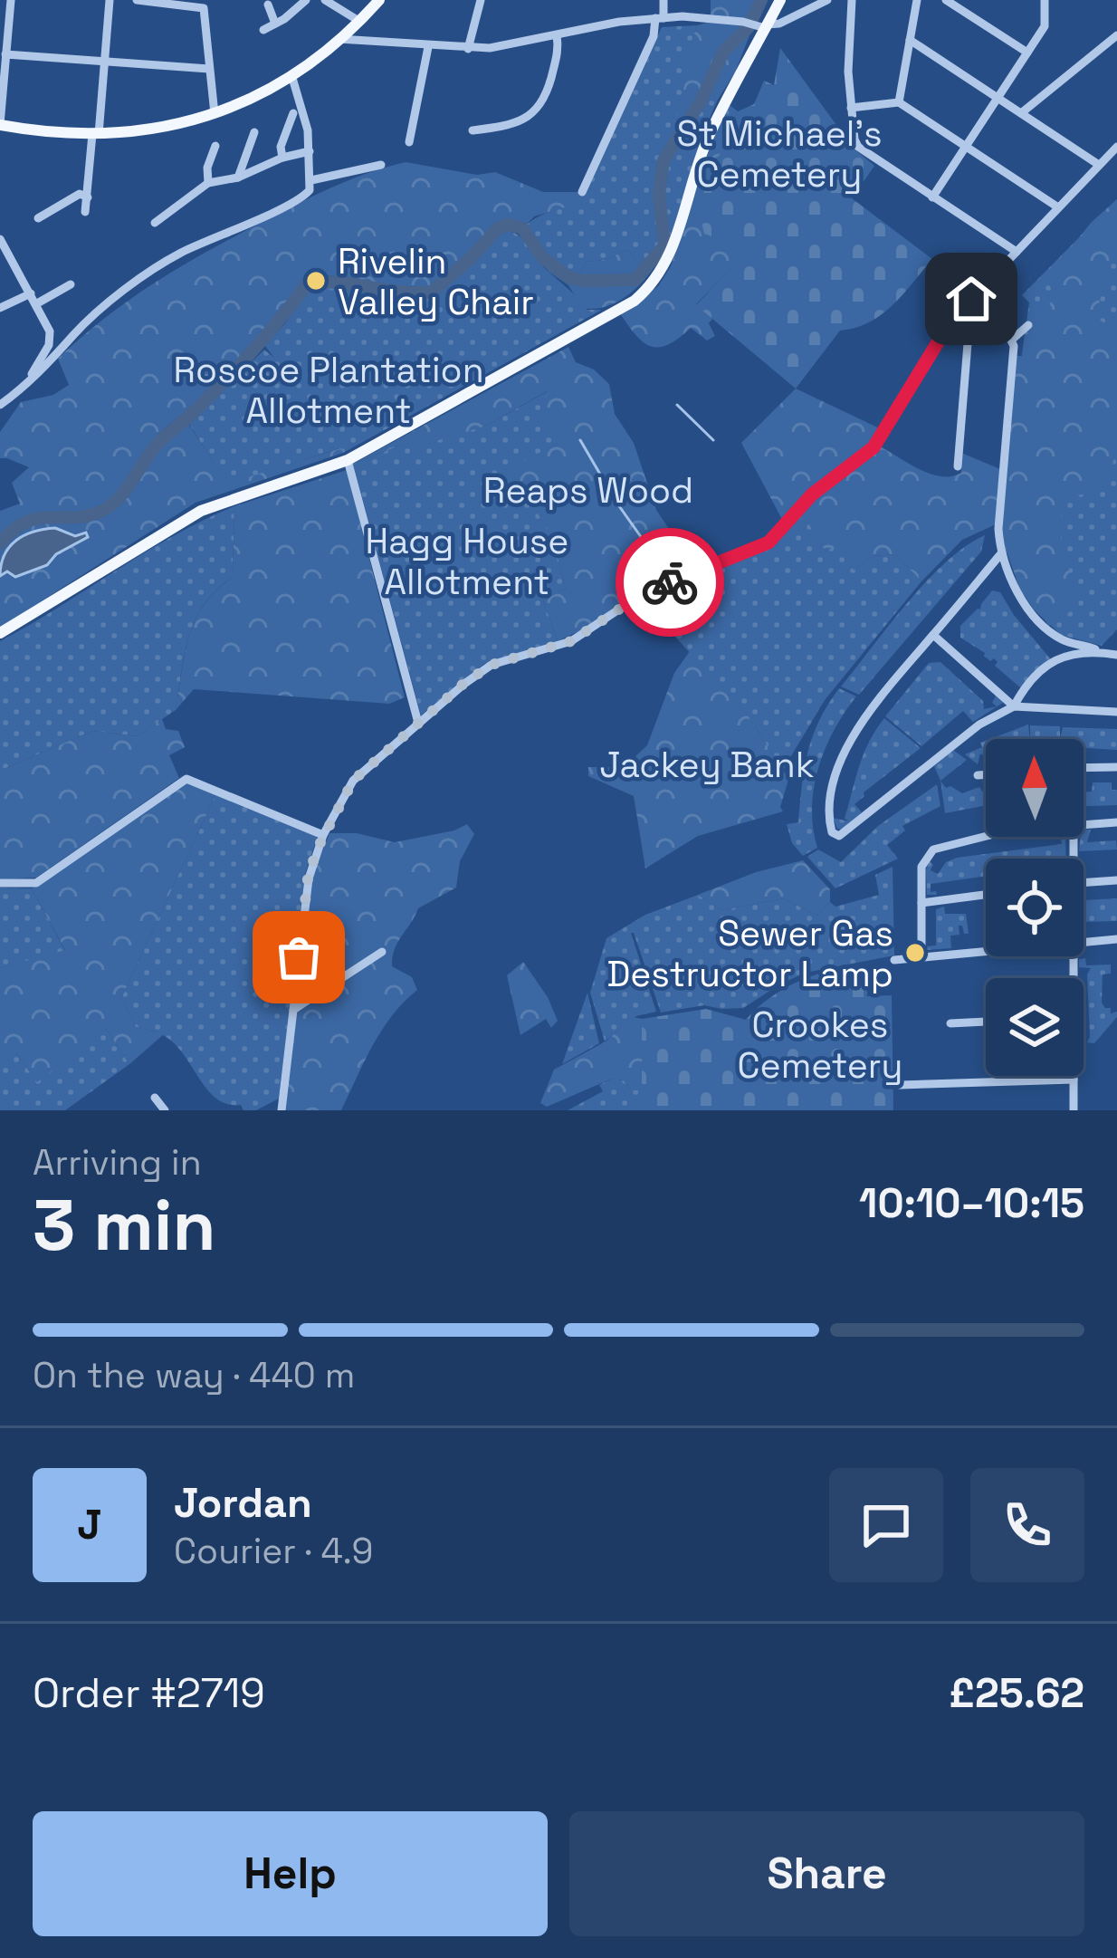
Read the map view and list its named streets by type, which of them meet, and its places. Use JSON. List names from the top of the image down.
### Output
{
  "parks": [
    "St Michael's Cemetery",
    "Roscoe Plantation Allotment",
    "Reaps Wood",
    "Hagg House Allotment",
    "Jackey Bank",
    "Crookes Cemetery"
  ],
  "places": ["Rivelin Valley Chair", "Sewer Gas Destructor Lamp"],
  "north": "top",
  "page": {
    "heading": ["3 min", "Arriving in", "10:10–10:15"],
    "panel": [
      "Jordan",
      "Courier · 4.9",
      "Order #2719",
      "£25.62"
    ],
    "bar": "On the way · 440 m",
    "round": "J",
    "buttons": ["Help", "Share"]
  }
}
